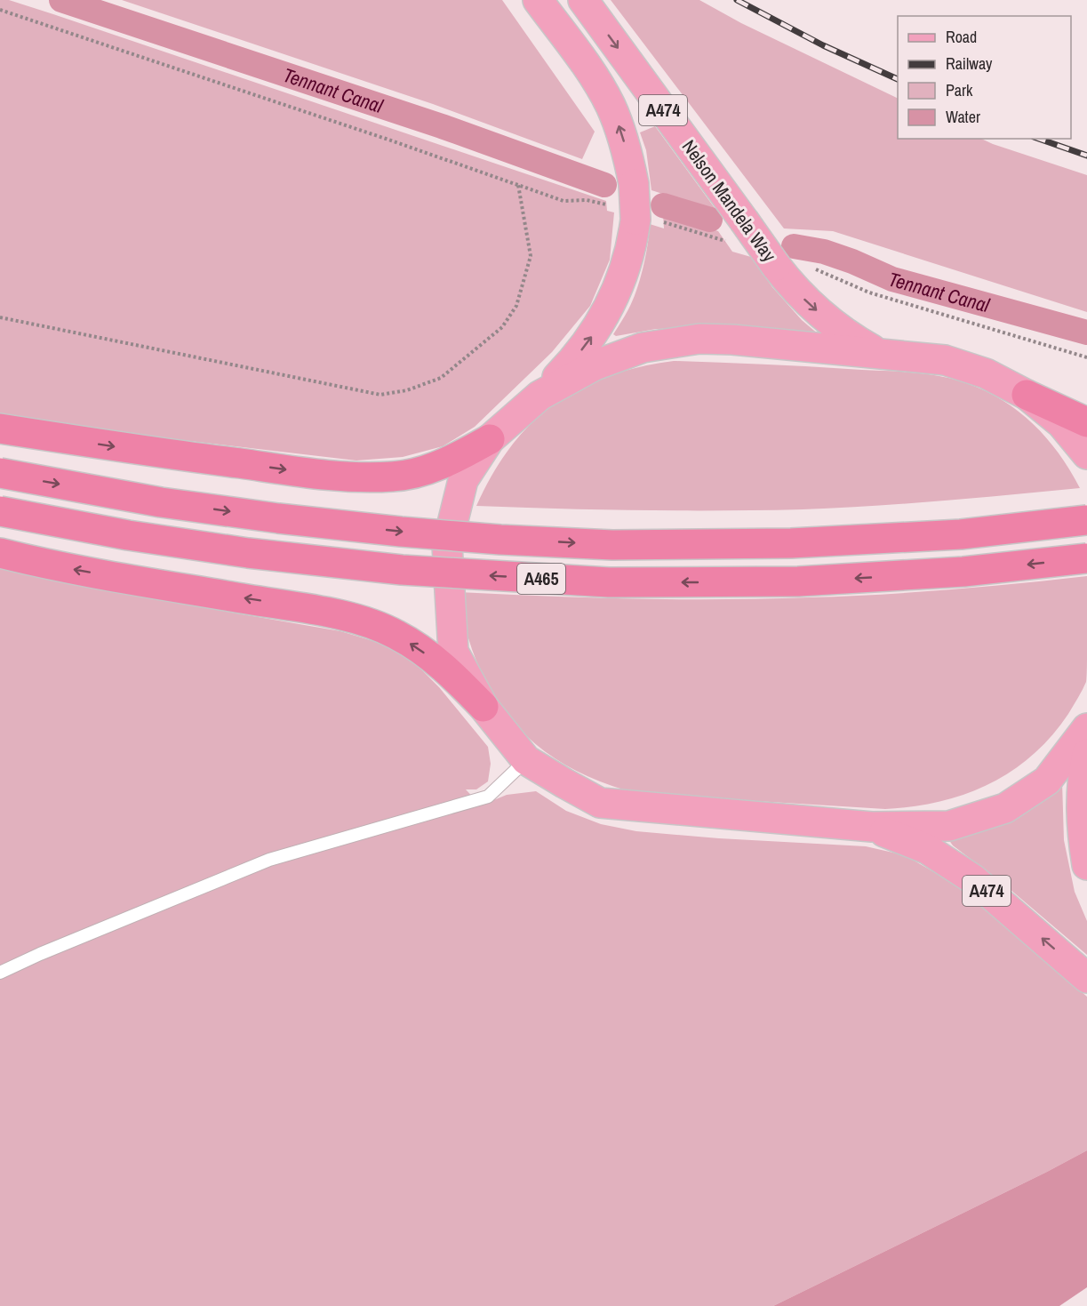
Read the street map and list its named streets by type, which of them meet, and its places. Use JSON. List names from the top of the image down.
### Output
{
  "streets": {
    "highway": ["A465"],
    "main road": ["A474", "Nelson Mandela Way"]
  },
  "one_way": ["Nelson Mandela Way"],
  "water": ["Tennant Canal"],
  "legend": [
    "Road",
    "Railway",
    "Park",
    "Water"
  ]
}
